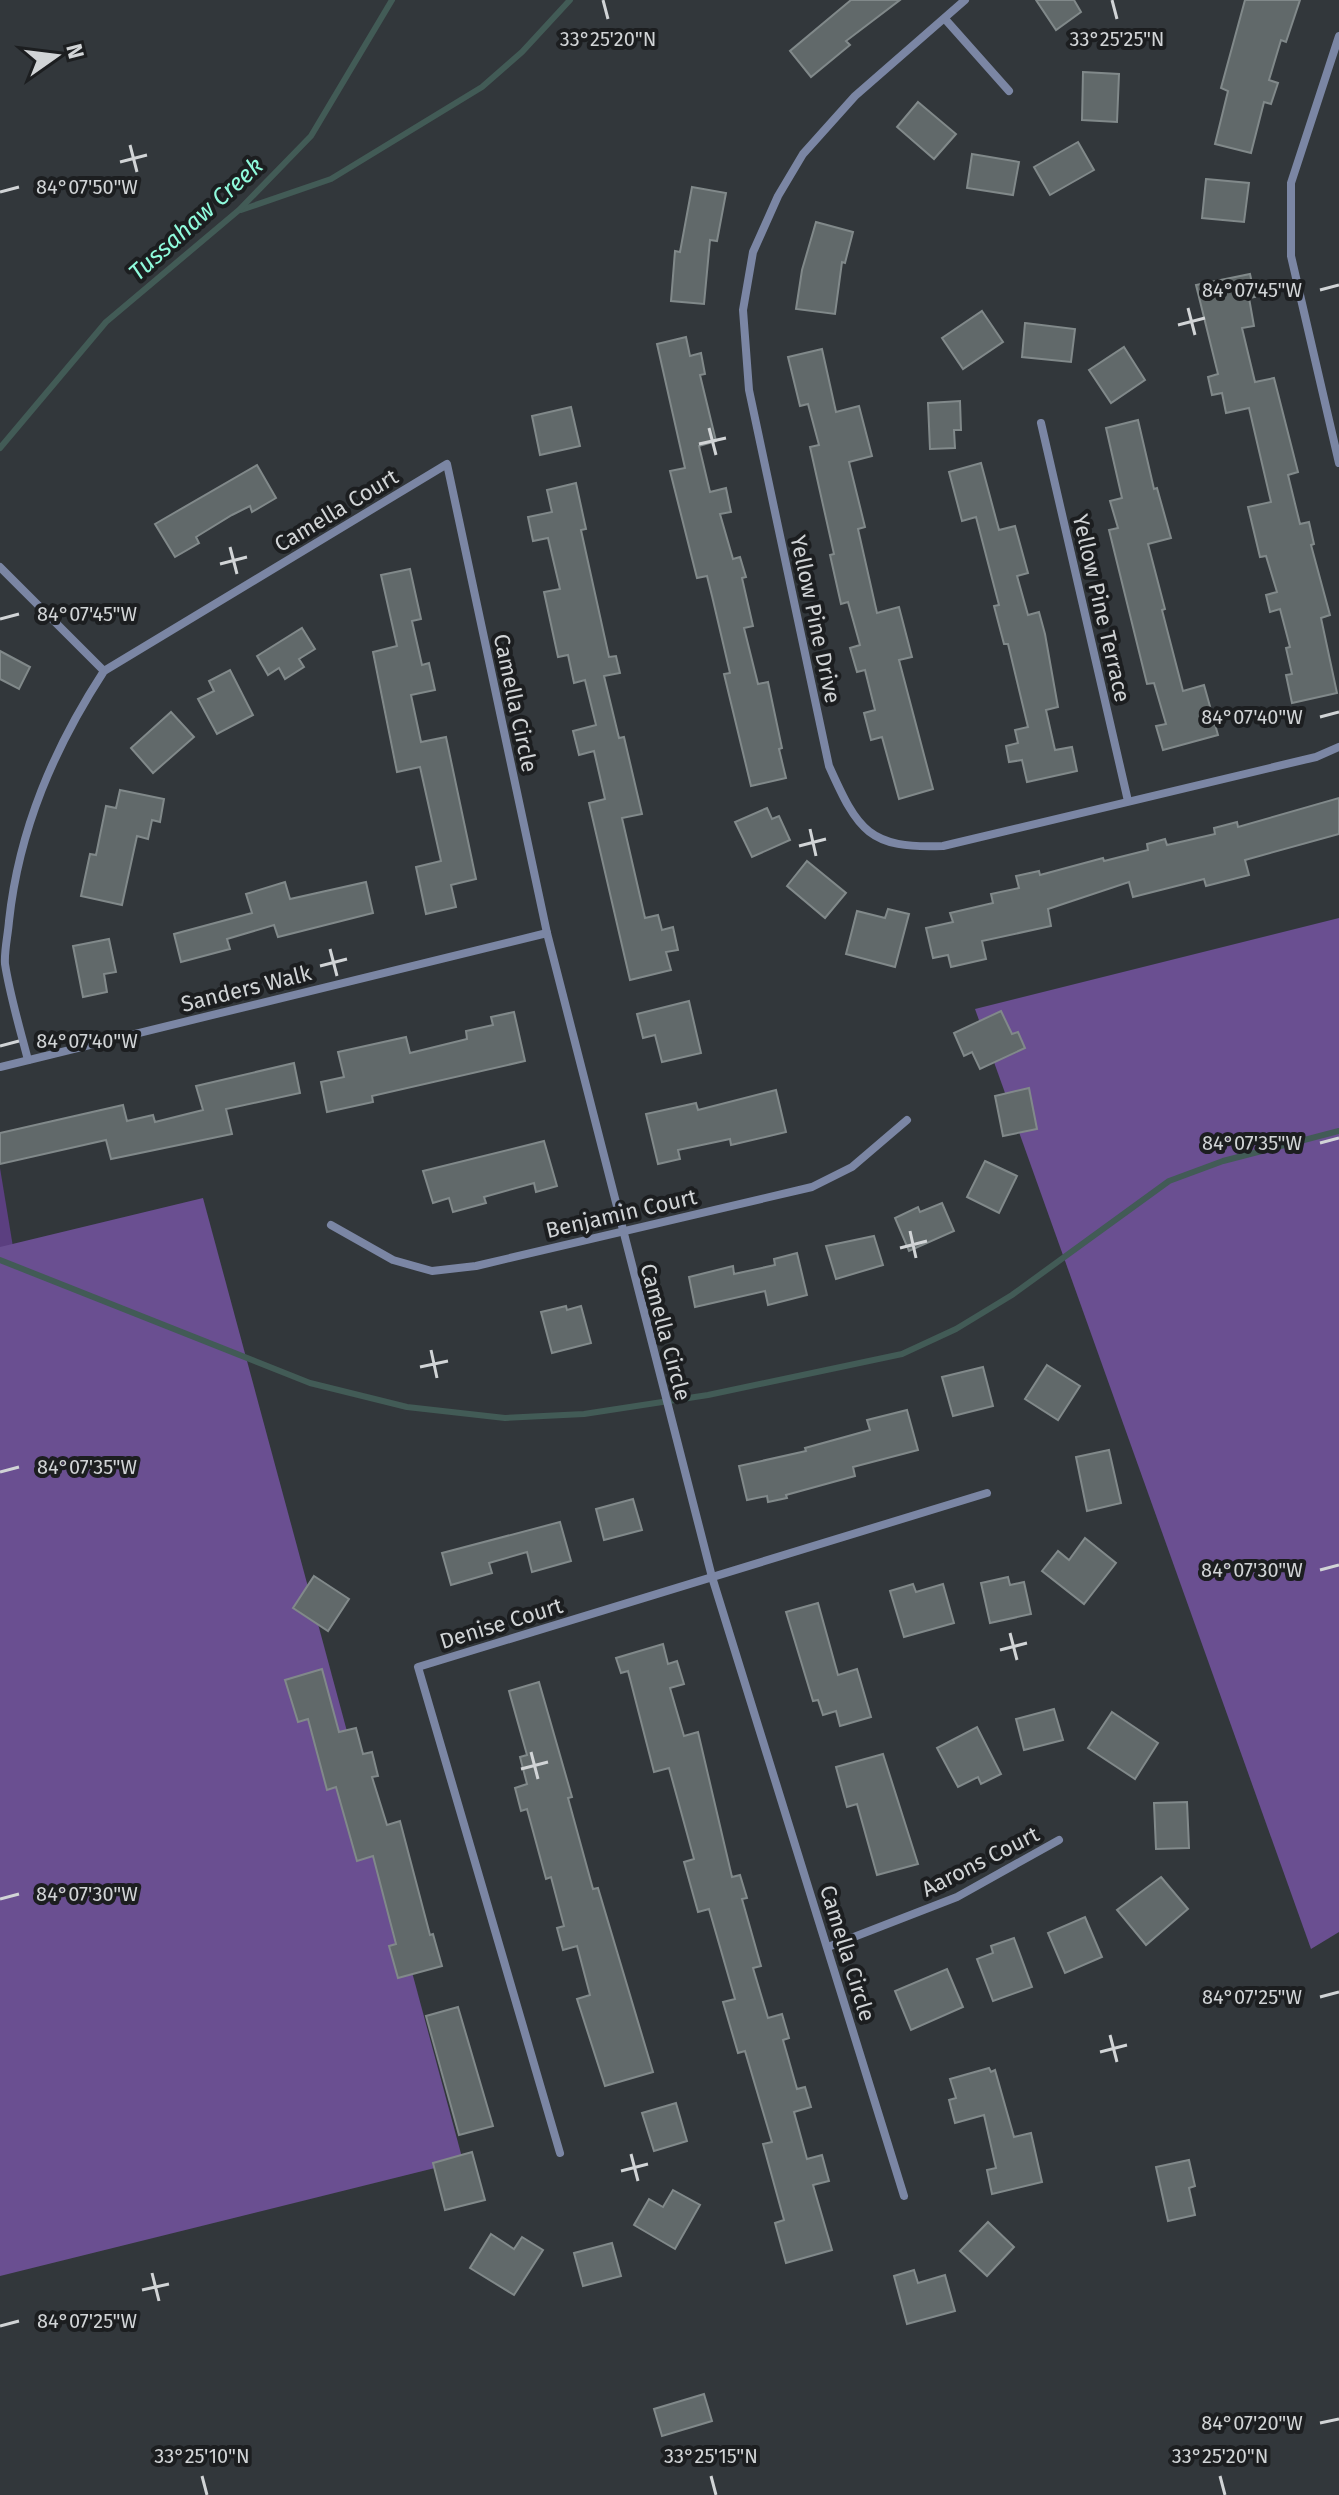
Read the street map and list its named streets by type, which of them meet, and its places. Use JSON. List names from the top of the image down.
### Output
{
  "streets": {
    "street": [
      "Camella Court",
      "Yellow Pine Terrace",
      "Yellow Pine Drive",
      "Camella Circle",
      "Sanders Walk",
      "Benjamin Court",
      "Denise Court",
      "Aarons Court"
    ]
  },
  "crossings": [
    ["Camella Court", "Camella Circle"],
    ["Camella Court", "Sanders Walk"],
    ["Yellow Pine Terrace", "Yellow Pine Drive"],
    ["Camella Circle", "Sanders Walk"],
    ["Camella Circle", "Benjamin Court"],
    ["Camella Circle", "Denise Court"],
    ["Camella Circle", "Aarons Court"]
  ],
  "water": ["Tussahaw Creek"],
  "north": "right",
  "coordinates": [
    "33°25'20\"N",
    "33°25'25\"N",
    "84°07'50\"W",
    "84°07'45\"W",
    "84°07'40\"W",
    "84°07'35\"W",
    "84°07'30\"W",
    "84°07'25\"W",
    "84°07'20\"W",
    "33°25'10\"N",
    "33°25'15\"N"
  ]
}
